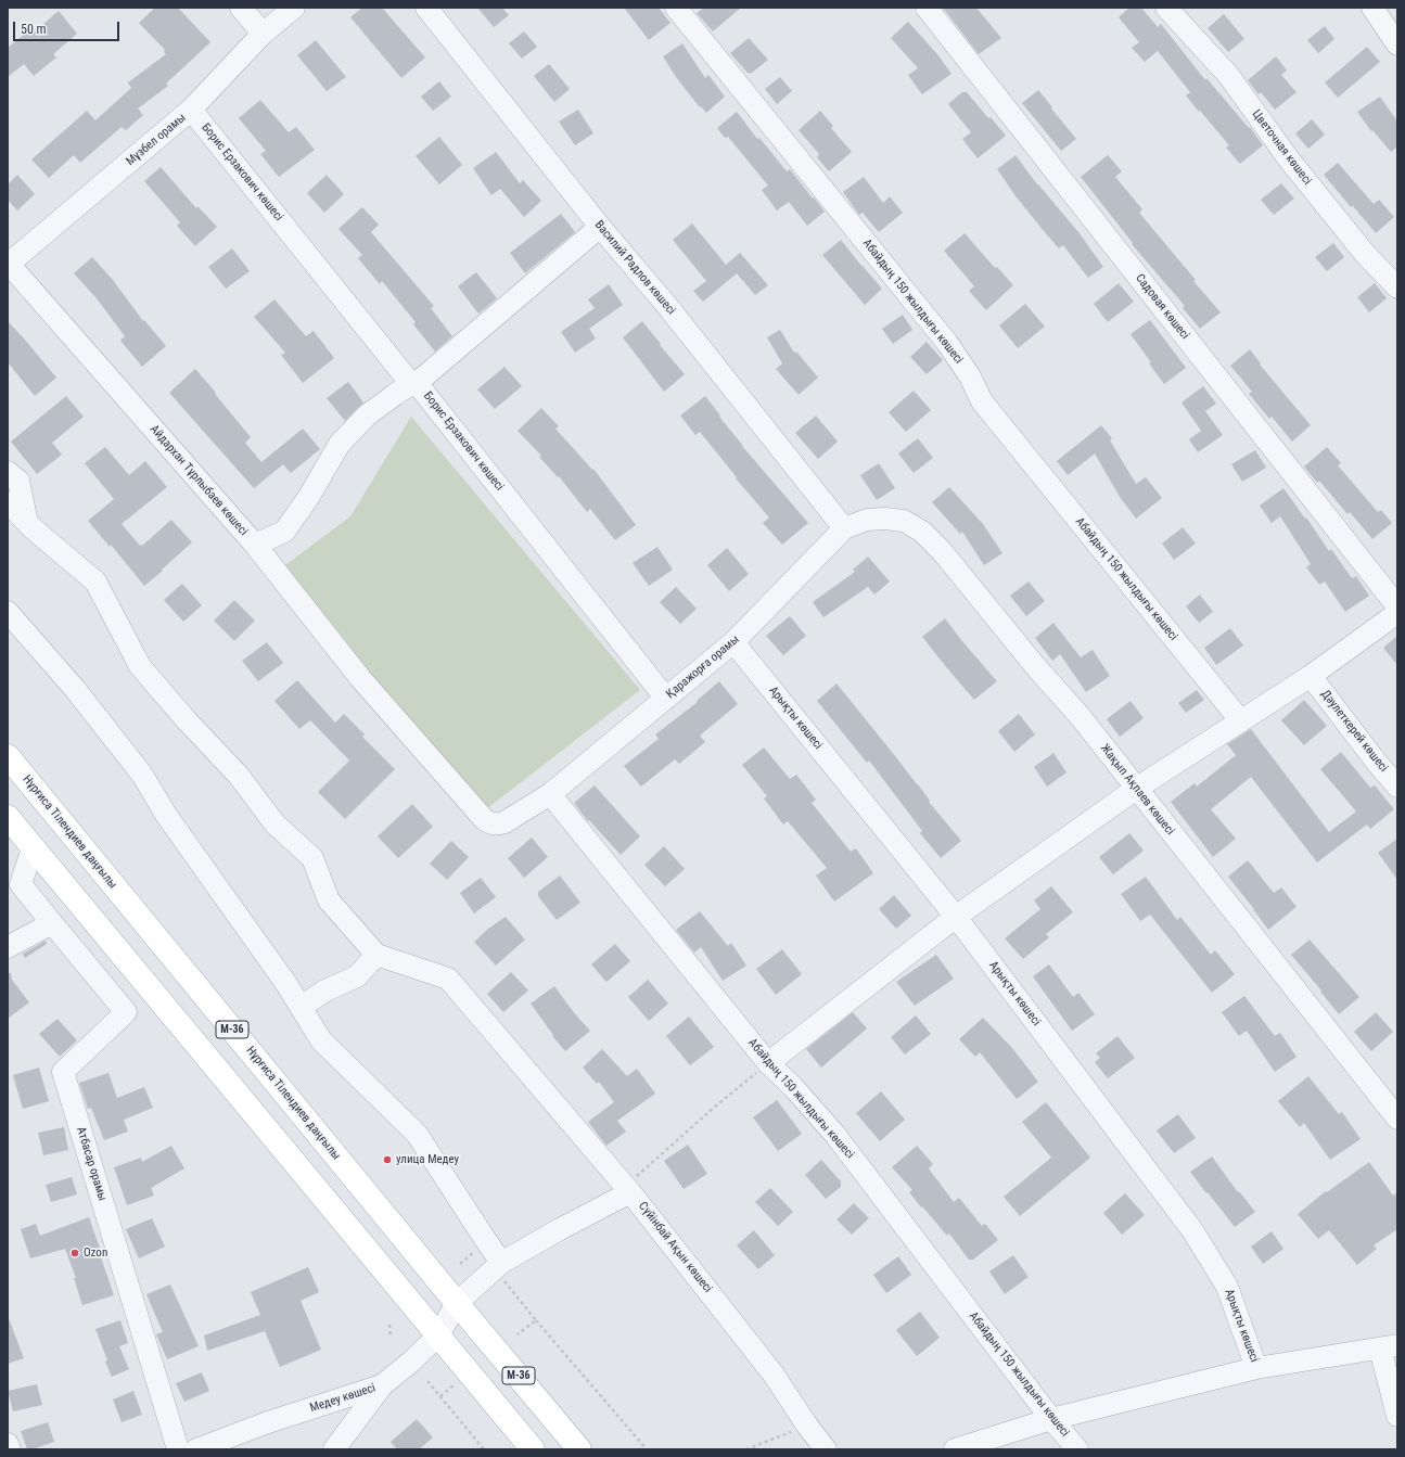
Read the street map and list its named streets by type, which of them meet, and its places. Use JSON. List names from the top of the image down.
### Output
{
  "streets": {
    "main road": ["Нұрғиса Тілендиев даңғылы", "M-36"],
    "street": [
      "Мұзбел орамы",
      "Цветочная көшесі",
      "Борис Ерзакович көшесі",
      "Василий Радлов көшесі",
      "Абайдың 150 жылдығы көшесі",
      "Садовая көшесі",
      "Айдархан Тұрлыбаев көшесі",
      "Қаражорға орамы",
      "Арықты көшесі",
      "Дәулеткерей көшесі",
      "Жақып Ақпаев көшесі",
      "Атбасар орамы",
      "Сүйінбай Ақын көшесі",
      "Медеу көшесі"
    ]
  },
  "crossings": [
    ["Мұзбел орамы", "Борис Ерзакович көшесі"],
    ["Мұзбел орамы", "Айдархан Тұрлыбаев көшесі"],
    ["Борис Ерзакович көшесі", "Айдархан Тұрлыбаев көшесі"],
    ["Борис Ерзакович көшесі", "Қаражорға орамы"],
    ["Василий Радлов көшесі", "Айдархан Тұрлыбаев көшесі"],
    ["Василий Радлов көшесі", "Қаражорға орамы"],
    ["Василий Радлов көшесі", "Жақып Ақпаев көшесі"],
    ["Абайдың 150 жылдығы көшесі", "Қаражорға орамы"],
    ["Айдархан Тұрлыбаев көшесі", "Қаражорға орамы"],
    ["Қаражорға орамы", "Арықты көшесі"],
    ["Қаражорға орамы", "Жақып Ақпаев көшесі"],
    ["Нұрғиса Тілендиев даңғылы", "Сүйінбай Ақын көшесі"],
    ["Нұрғиса Тілендиев даңғылы", "Медеу көшесі"],
    ["Сүйінбай Ақын көшесі", "Медеу көшесі"]
  ],
  "places": ["улица Медеу", "Ozon"],
  "scale_bar": "50 m"
}
